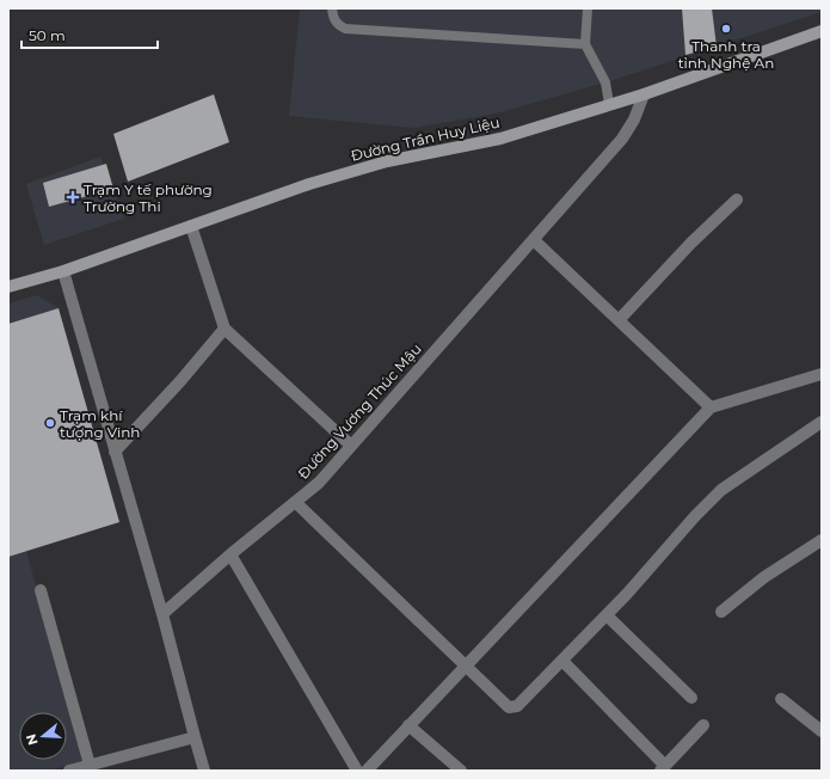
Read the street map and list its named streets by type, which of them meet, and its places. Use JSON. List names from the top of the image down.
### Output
{
  "streets": {
    "street": ["Đường Trần Huy Liệu", "Đường Vương Thúc Mậu"]
  },
  "crossings": [
    ["Đường Trần Huy Liệu", "Đường Vương Thúc Mậu"]
  ],
  "places": {
    "other": ["Thanh tra tỉnh Nghệ An", "Trạm khí tượng Vinh"],
    "health": ["Trạm Y tế phường Trường Thi"]
  },
  "scale_bar": "50 m",
  "north": "left"
}
